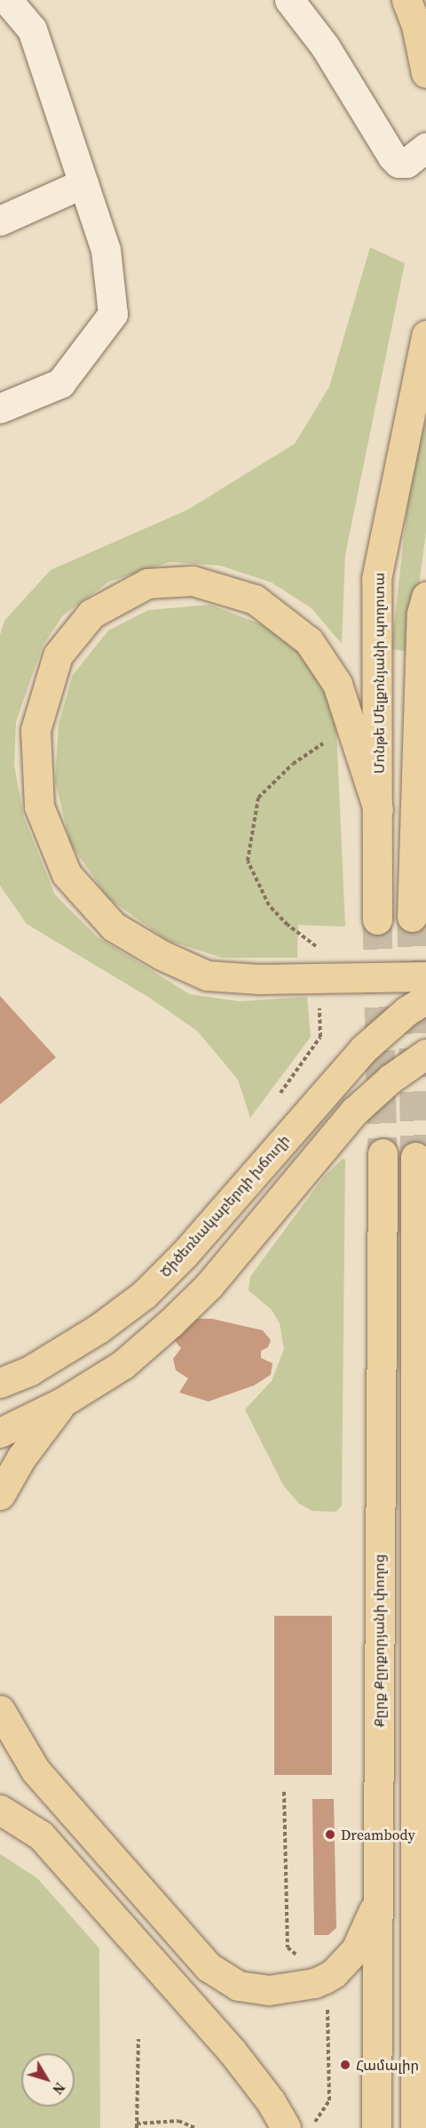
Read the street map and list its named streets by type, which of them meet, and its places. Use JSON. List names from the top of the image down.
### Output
{
  "streets": {
    "main road": ["Մոնթե Մելքոնյանի պողոտա", "Ծիծեռնակաբերդի խճուղի", "Քըրք Քըրքորյանի փողոց"]
  },
  "places": ["Dreambody", "Համալիր"],
  "north": "bottom right"
}
